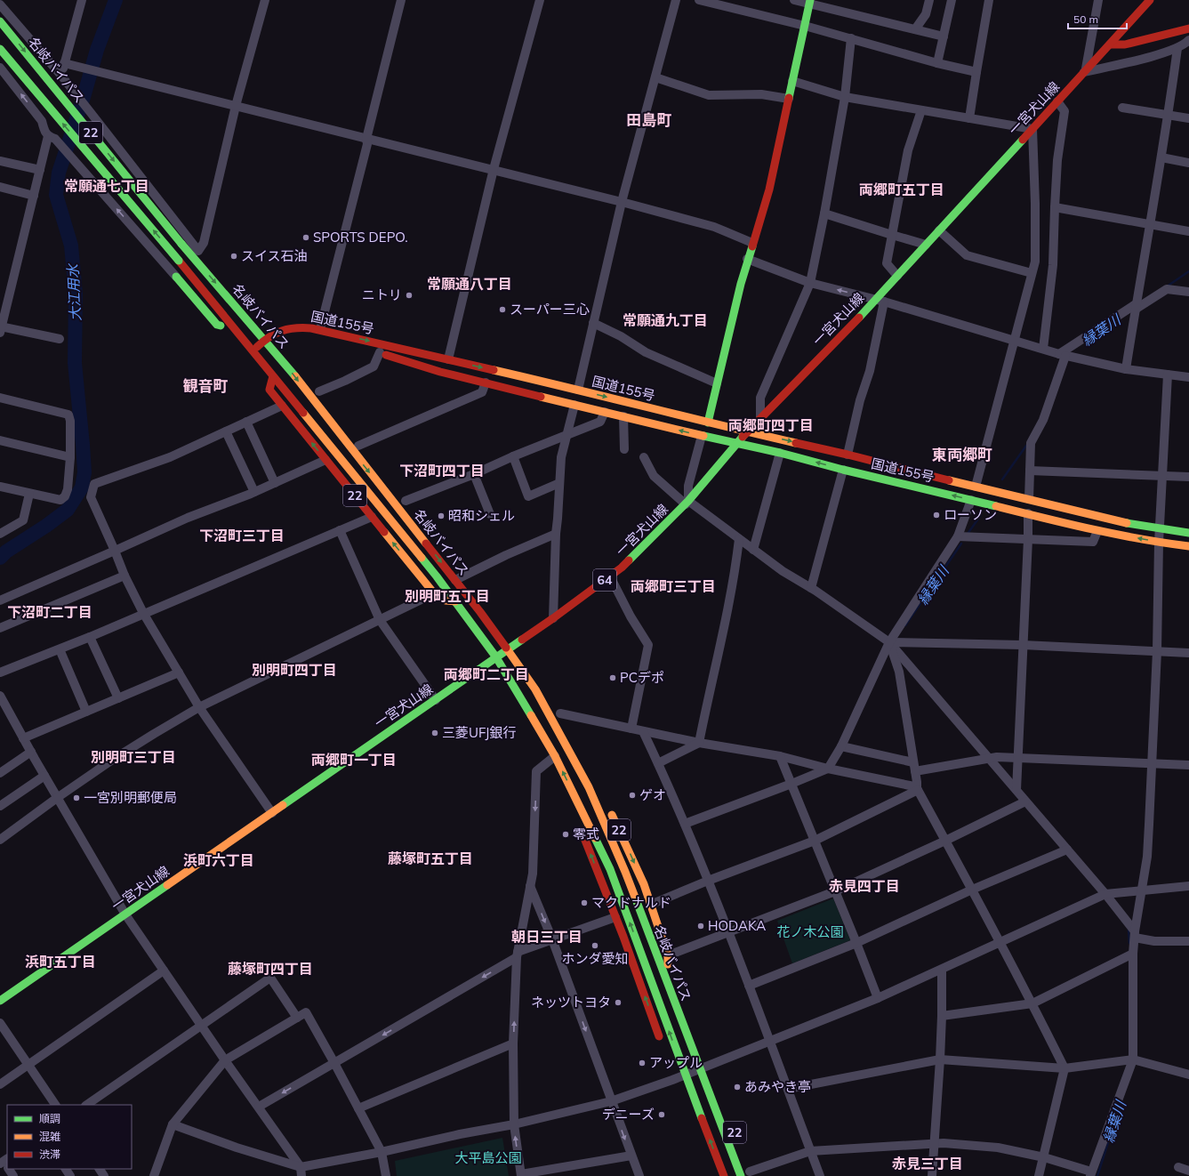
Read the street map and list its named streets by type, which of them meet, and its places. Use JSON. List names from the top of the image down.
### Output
{
  "streets": {
    "main road": [
      "名岐バイパス",
      "一宮犬山線",
      "22",
      "国道155号",
      "64"
    ]
  },
  "crossings": [
    ["名岐バイパス", "一宮犬山線"],
    ["名岐バイパス", "22"],
    ["名岐バイパス", "国道155号"],
    ["一宮犬山線", "国道155号"]
  ],
  "districts": [
    "田島町",
    "常願通七丁目",
    "両郷町五丁目",
    "常願通八丁目",
    "常願通九丁目",
    "観音町",
    "両郷町四丁目",
    "東両郷町",
    "下沼町四丁目",
    "下沼町三丁目",
    "両郷町三丁目",
    "別明町五丁目",
    "下沼町二丁目",
    "別明町四丁目",
    "両郷町二丁目",
    "別明町三丁目",
    "両郷町一丁目",
    "藤塚町五丁目",
    "浜町六丁目",
    "赤見四丁目",
    "朝日三丁目",
    "浜町五丁目",
    "藤塚町四丁目",
    "赤見三丁目"
  ],
  "water": ["大江用水", "縁葉川"],
  "parks": ["花ノ木公園", "大平島公園"],
  "places": [
    "SPORTS DEPO.",
    "スイス石油",
    "ニトリ",
    "スーパー三心",
    "ローソン",
    "昭和シェル",
    "PCデポ",
    "三菱UFJ銀行",
    "ゲオ",
    "一宮別明郵便局",
    "零式",
    "マクドナルド",
    "HODAKA",
    "ホンダ愛知",
    "ネッツトヨタ",
    "アップル",
    "あみやき亭",
    "デニーズ"
  ],
  "legend": ["順調", "混雑", "渋滞"],
  "scale_bar": "50 m"
}
